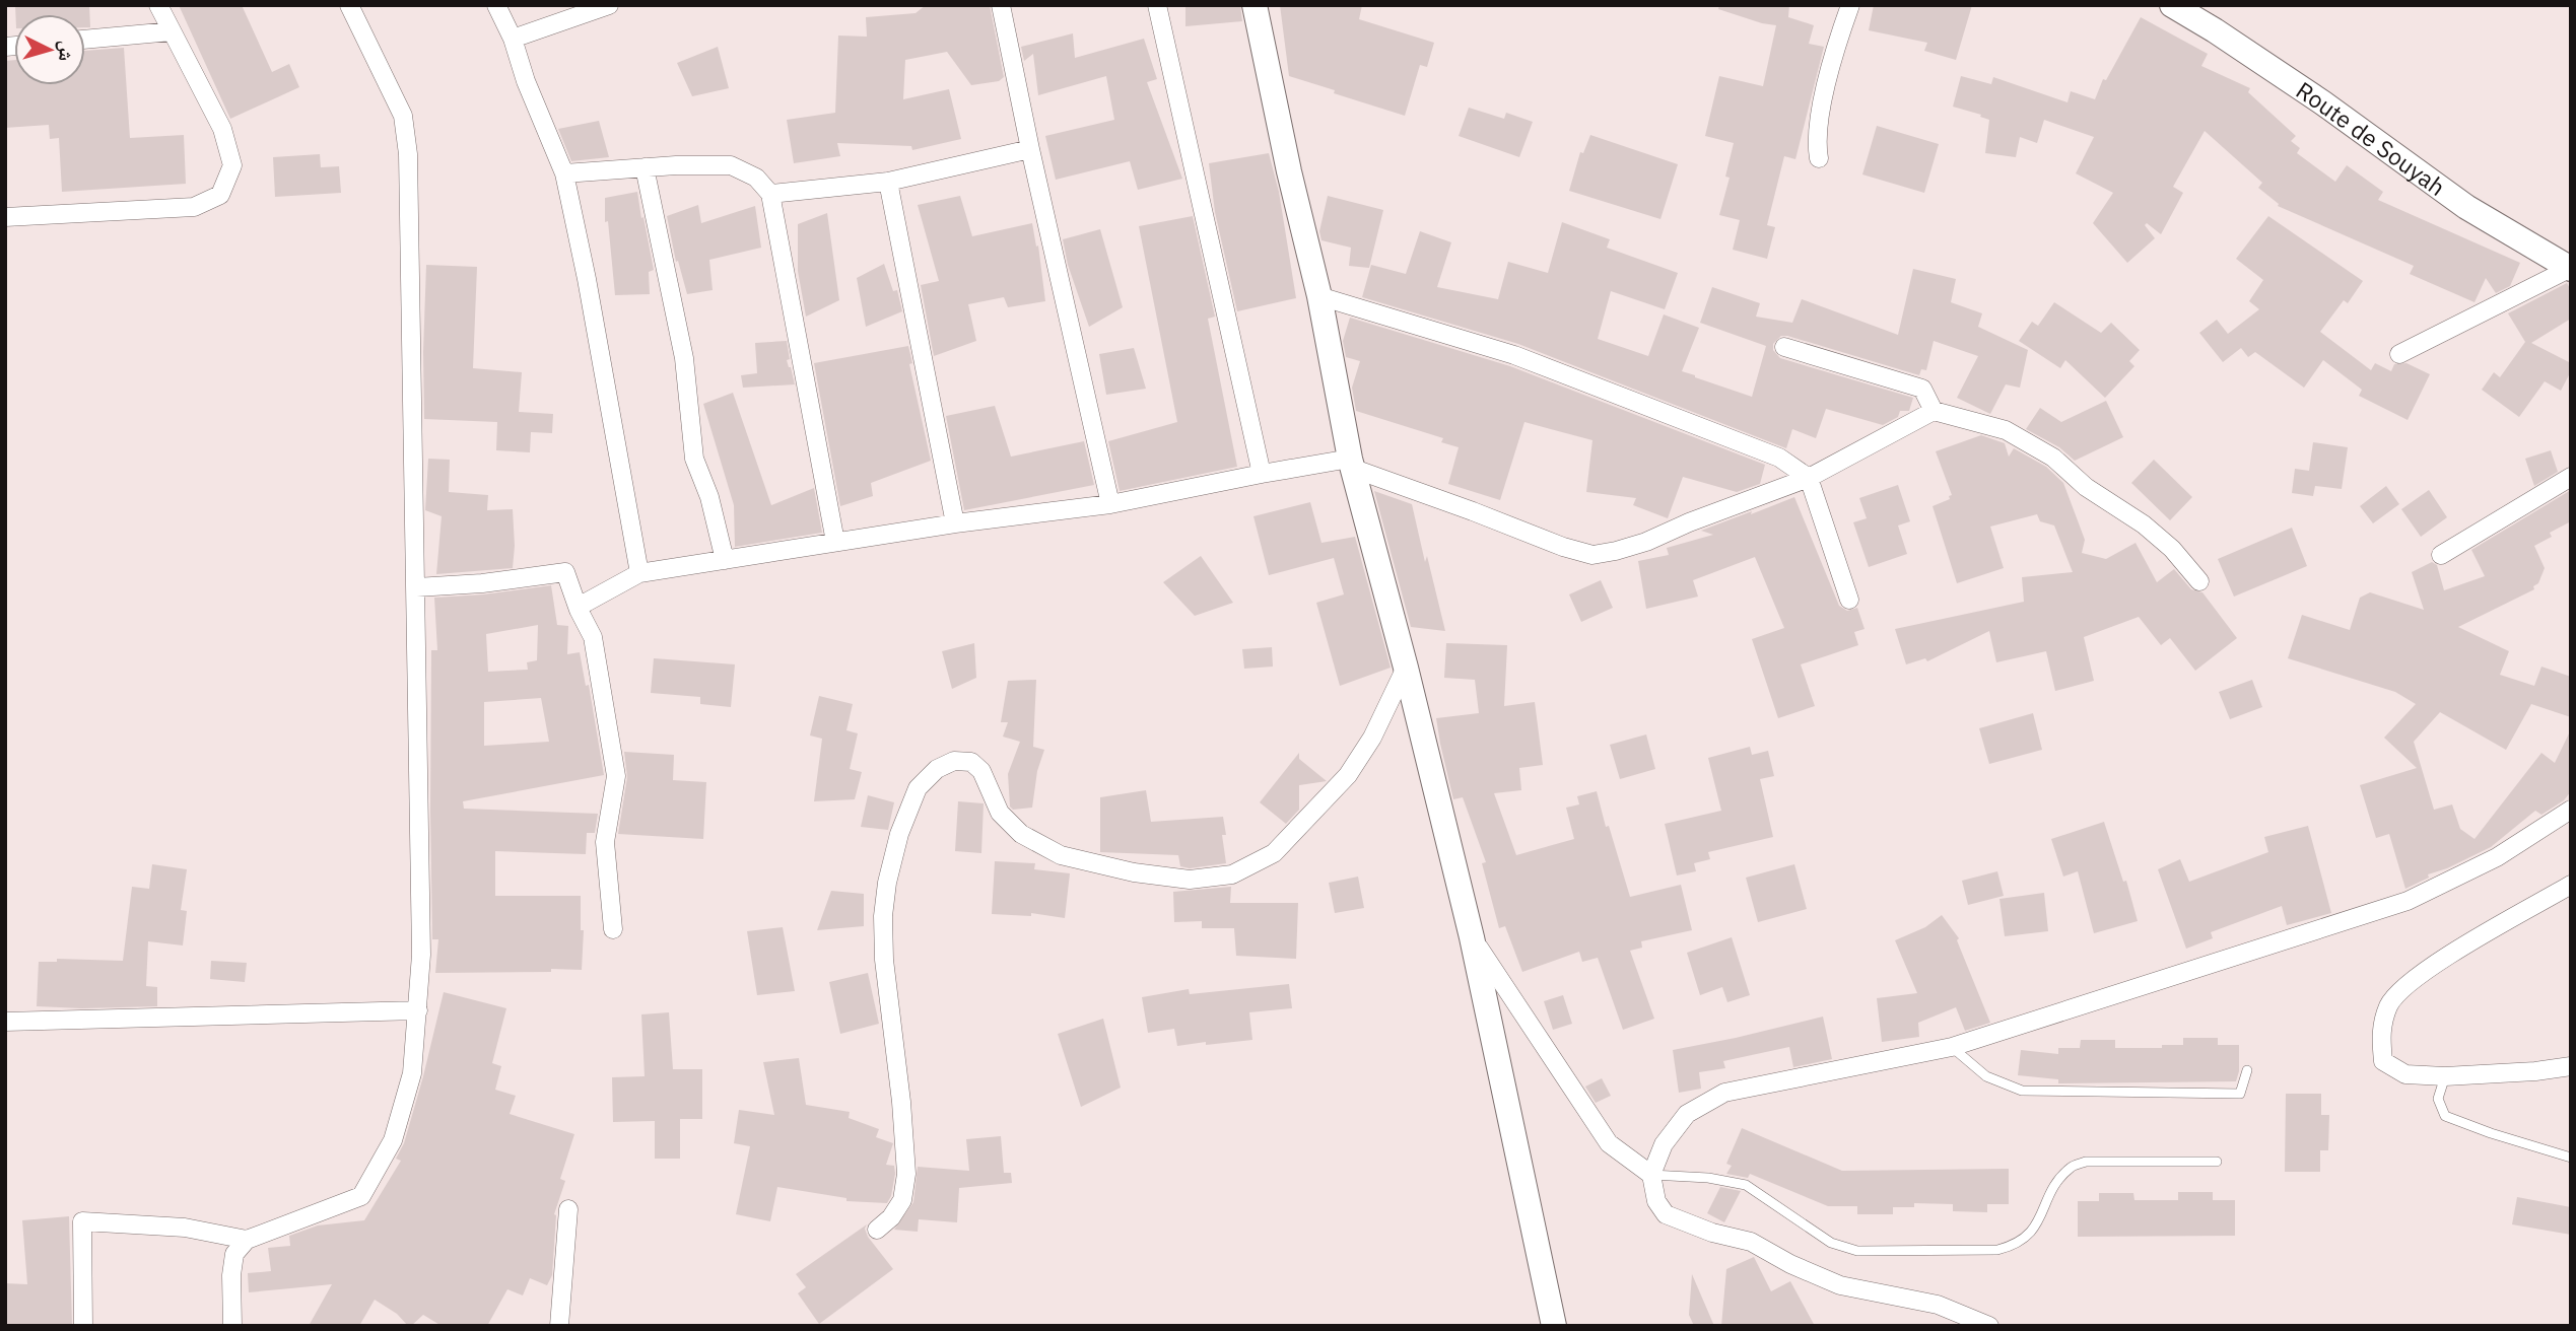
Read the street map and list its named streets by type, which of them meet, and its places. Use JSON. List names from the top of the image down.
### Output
{
  "streets": {
    "street": ["Route de Souyah"]
  },
  "north": "right"
}
